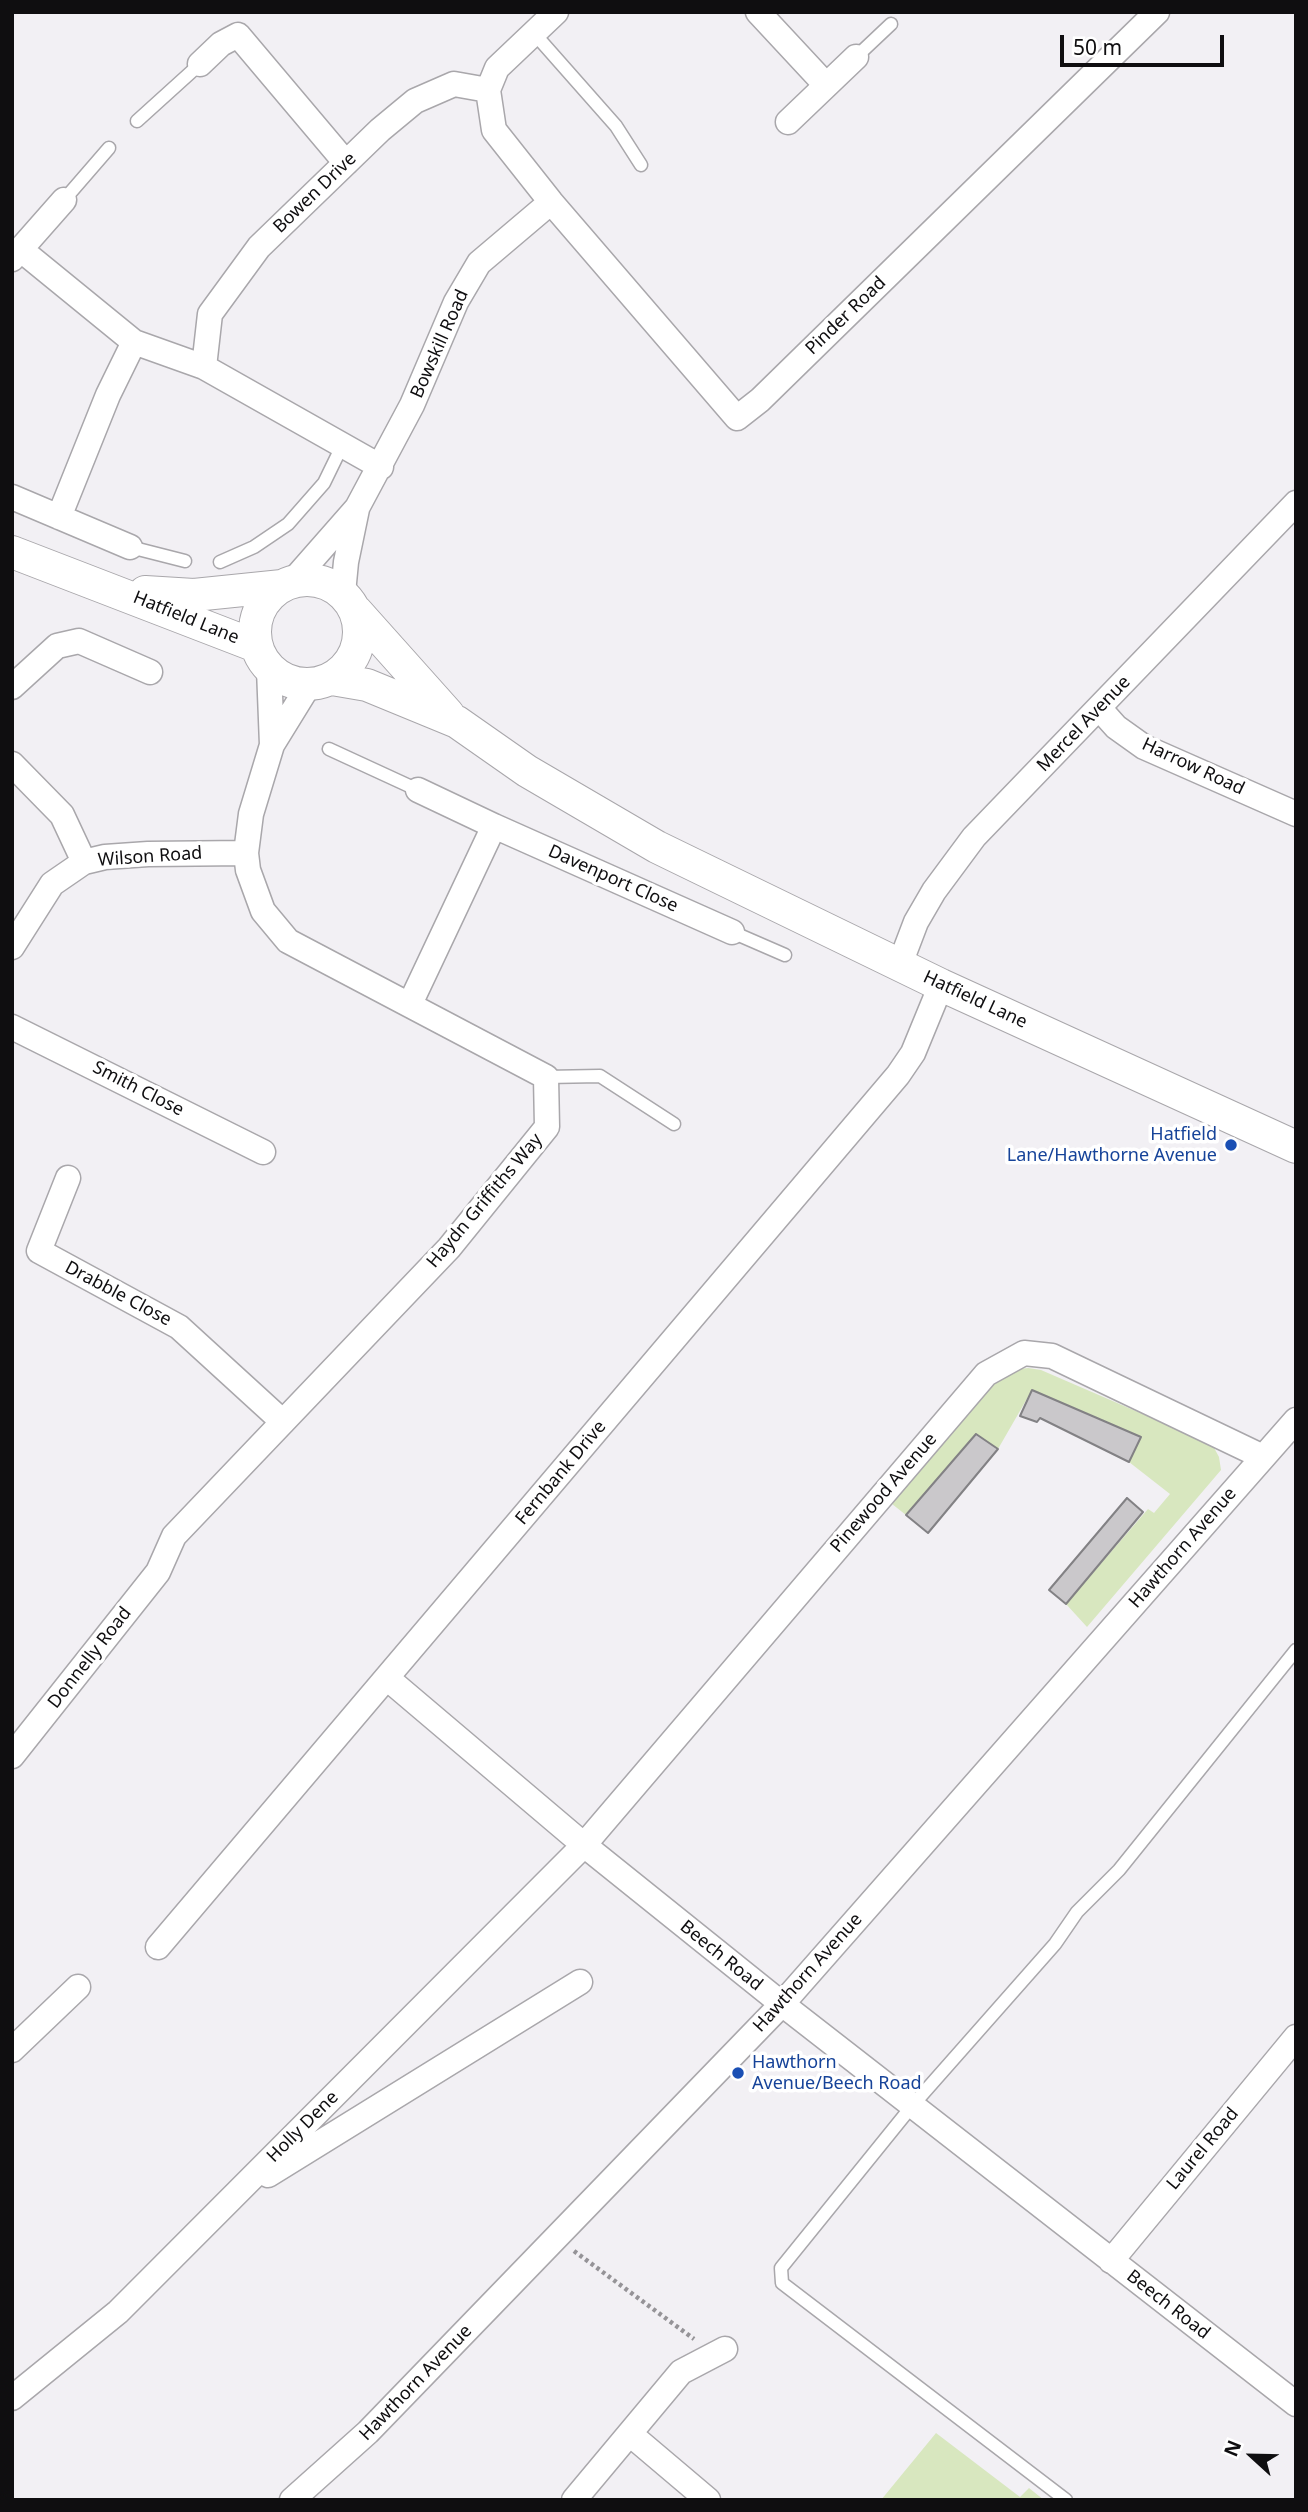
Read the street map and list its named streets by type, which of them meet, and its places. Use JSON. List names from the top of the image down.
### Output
{
  "streets": {
    "street": [
      "Bowen Drive",
      "Pinder Road",
      "Bowskill Road",
      "Hatfield Lane",
      "Mercel Avenue",
      "Harrow Road",
      "Wilson Road",
      "Davenport Close",
      "Smith Close",
      "Haydn Griffiths Way",
      "Drabble Close",
      "Fernbank Drive",
      "Pinewood Avenue",
      "Hawthorn Avenue",
      "Donnelly Road",
      "Beech Road",
      "Holly Dene",
      "Laurel Road"
    ]
  },
  "crossings": [
    ["Pinder Road", "Bowskill Road"],
    ["Bowskill Road", "Hatfield Lane"],
    ["Hatfield Lane", "Mercel Avenue"],
    ["Hatfield Lane", "Fernbank Drive"],
    ["Mercel Avenue", "Harrow Road"],
    ["Haydn Griffiths Way", "Drabble Close"],
    ["Haydn Griffiths Way", "Donnelly Road"],
    ["Fernbank Drive", "Beech Road"],
    ["Pinewood Avenue", "Hawthorn Avenue"],
    ["Pinewood Avenue", "Beech Road"],
    ["Pinewood Avenue", "Holly Dene"],
    ["Hawthorn Avenue", "Beech Road"],
    ["Beech Road", "Holly Dene"],
    ["Beech Road", "Laurel Road"]
  ],
  "places": ["Hatfield Lane/Hawthorne Avenue", "Hawthorn Avenue/Beech Road"],
  "scale_bar": "50 m",
  "north": "left"
}
